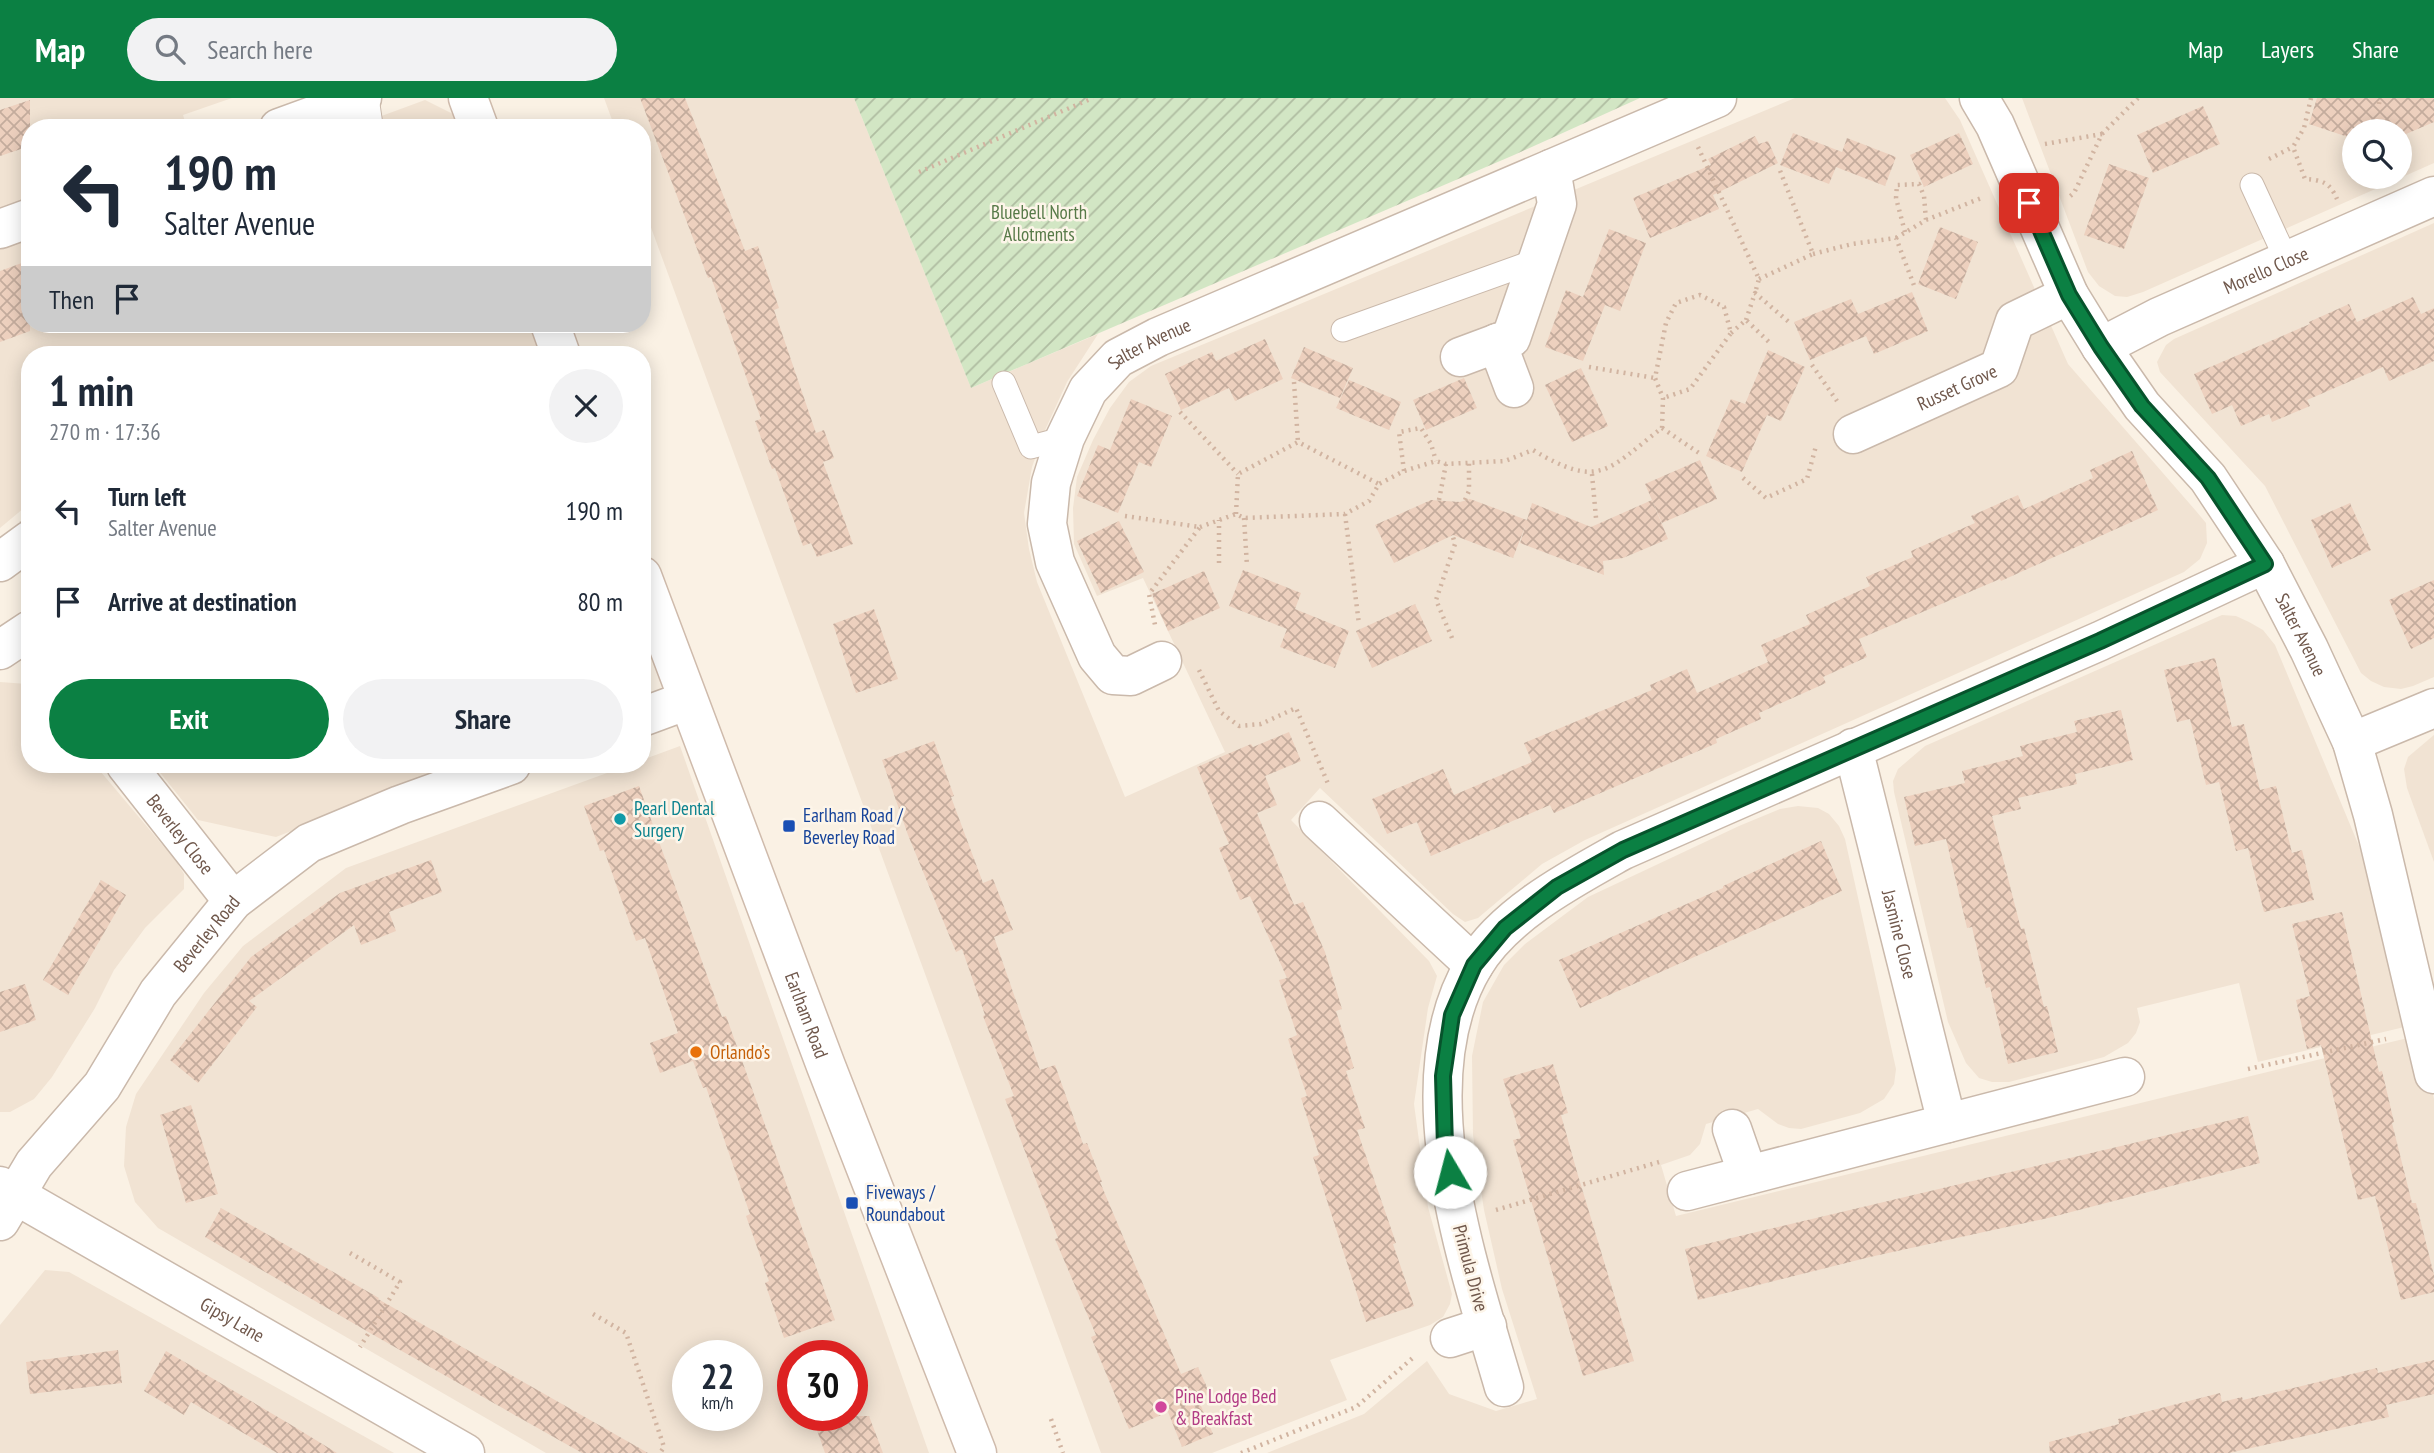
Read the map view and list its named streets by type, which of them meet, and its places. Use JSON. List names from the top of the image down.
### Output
{
  "streets": {
    "street": [
      "Morello Close",
      "Salter Avenue",
      "Russet Grove",
      "Beverley Close",
      "Beverley Road",
      "Jasmine Close",
      "Earlham Road",
      "Primula Drive",
      "Gipsy Lane"
    ]
  },
  "crossings": [
    ["Morello Close", "Salter Avenue"],
    ["Salter Avenue", "Russet Grove"],
    ["Salter Avenue", "Primula Drive"],
    ["Beverley Close", "Beverley Road"],
    ["Beverley Road", "Gipsy Lane"],
    ["Jasmine Close", "Primula Drive"]
  ],
  "parks": ["Bluebell North Allotments"],
  "places": {
    "other": ["Pearl Dental Surgery", "Orlando’s", "Pine Lodge Bed & Breakfast"],
    "transit": ["Earlham Road / Beverley Road", "Fiveways / Roundabout"]
  },
  "page": {
    "header": "Map",
    "search": "Search here",
    "nav": ["Map", "Layers", "Share"],
    "turn": ["190 m", "Salter Avenue"],
    "then": "Then",
    "heading": ["1 min", "270 m · 17:36"],
    "list": [
      {
        "name": "Turn left",
        "note": "Salter Avenue",
        "value": "190 m"
      },
      {
        "name": "Arrive at destination",
        "value": "80 m"
      }
    ],
    "buttons": ["Exit", "Share"],
    "speed": "22 km/h",
    "limit": "30"
  }
}
